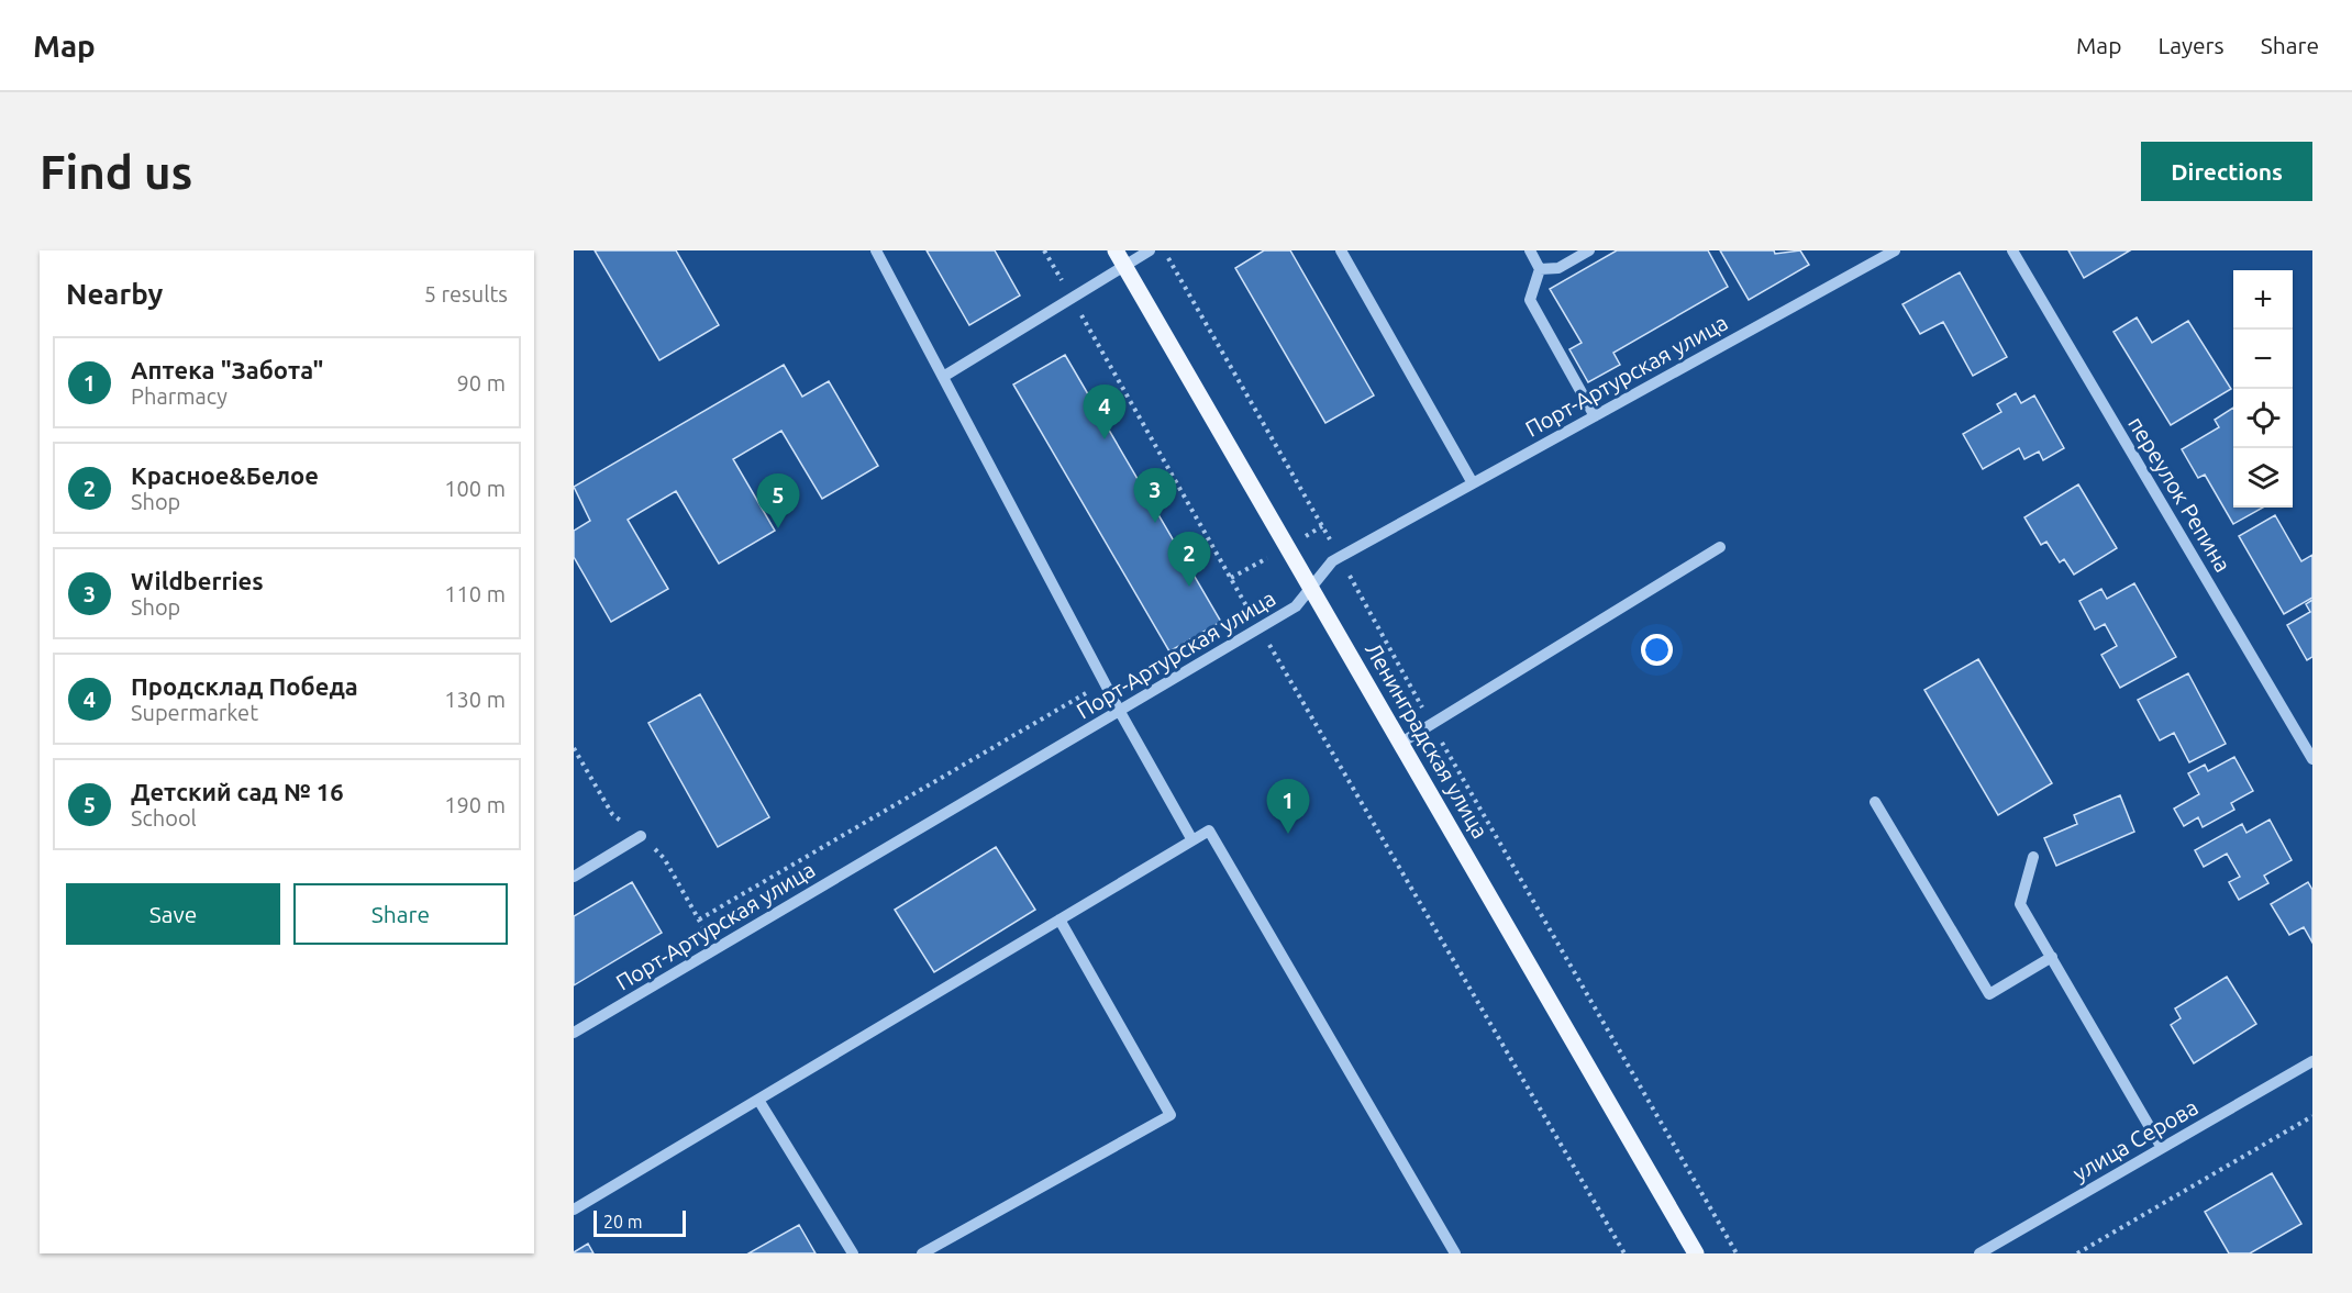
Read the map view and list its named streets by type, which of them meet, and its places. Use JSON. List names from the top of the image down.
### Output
{
  "streets": {
    "main road": ["Ленинградская улица"],
    "street": ["Порт-Артурская улица", "переулок Репина", "улица Серова"]
  },
  "crossings": [
    ["Порт-Артурская улица", "Ленинградская улица"]
  ],
  "scale_bar": "20 m",
  "page": {
    "header": "Map",
    "nav": ["Map", "Layers", "Share"],
    "buttons": [
      "Directions",
      ["Save", "Share"]
    ],
    "title": "Find us",
    "heading": ["Nearby", "5 results"],
    "map_buttons": ["+", "−"],
    "list": [
      {
        "mark": "1",
        "name": "Аптека \"Забота\"",
        "note": "Pharmacy",
        "value": "90 m"
      },
      {
        "mark": "2",
        "name": "Красное&Белое",
        "note": "Shop",
        "value": "100 m"
      },
      {
        "mark": "3",
        "name": "Wildberries",
        "note": "Shop",
        "value": "110 m"
      },
      {
        "mark": "4",
        "name": "Продсклад Победа",
        "note": "Supermarket",
        "value": "130 m"
      },
      {
        "mark": "5",
        "name": "Детский сад № 16",
        "note": "School",
        "value": "190 m"
      }
    ],
    "pins": [
      "4",
      "3",
      "5",
      "2",
      "1"
    ],
    "scale": "20 m"
  }
}
